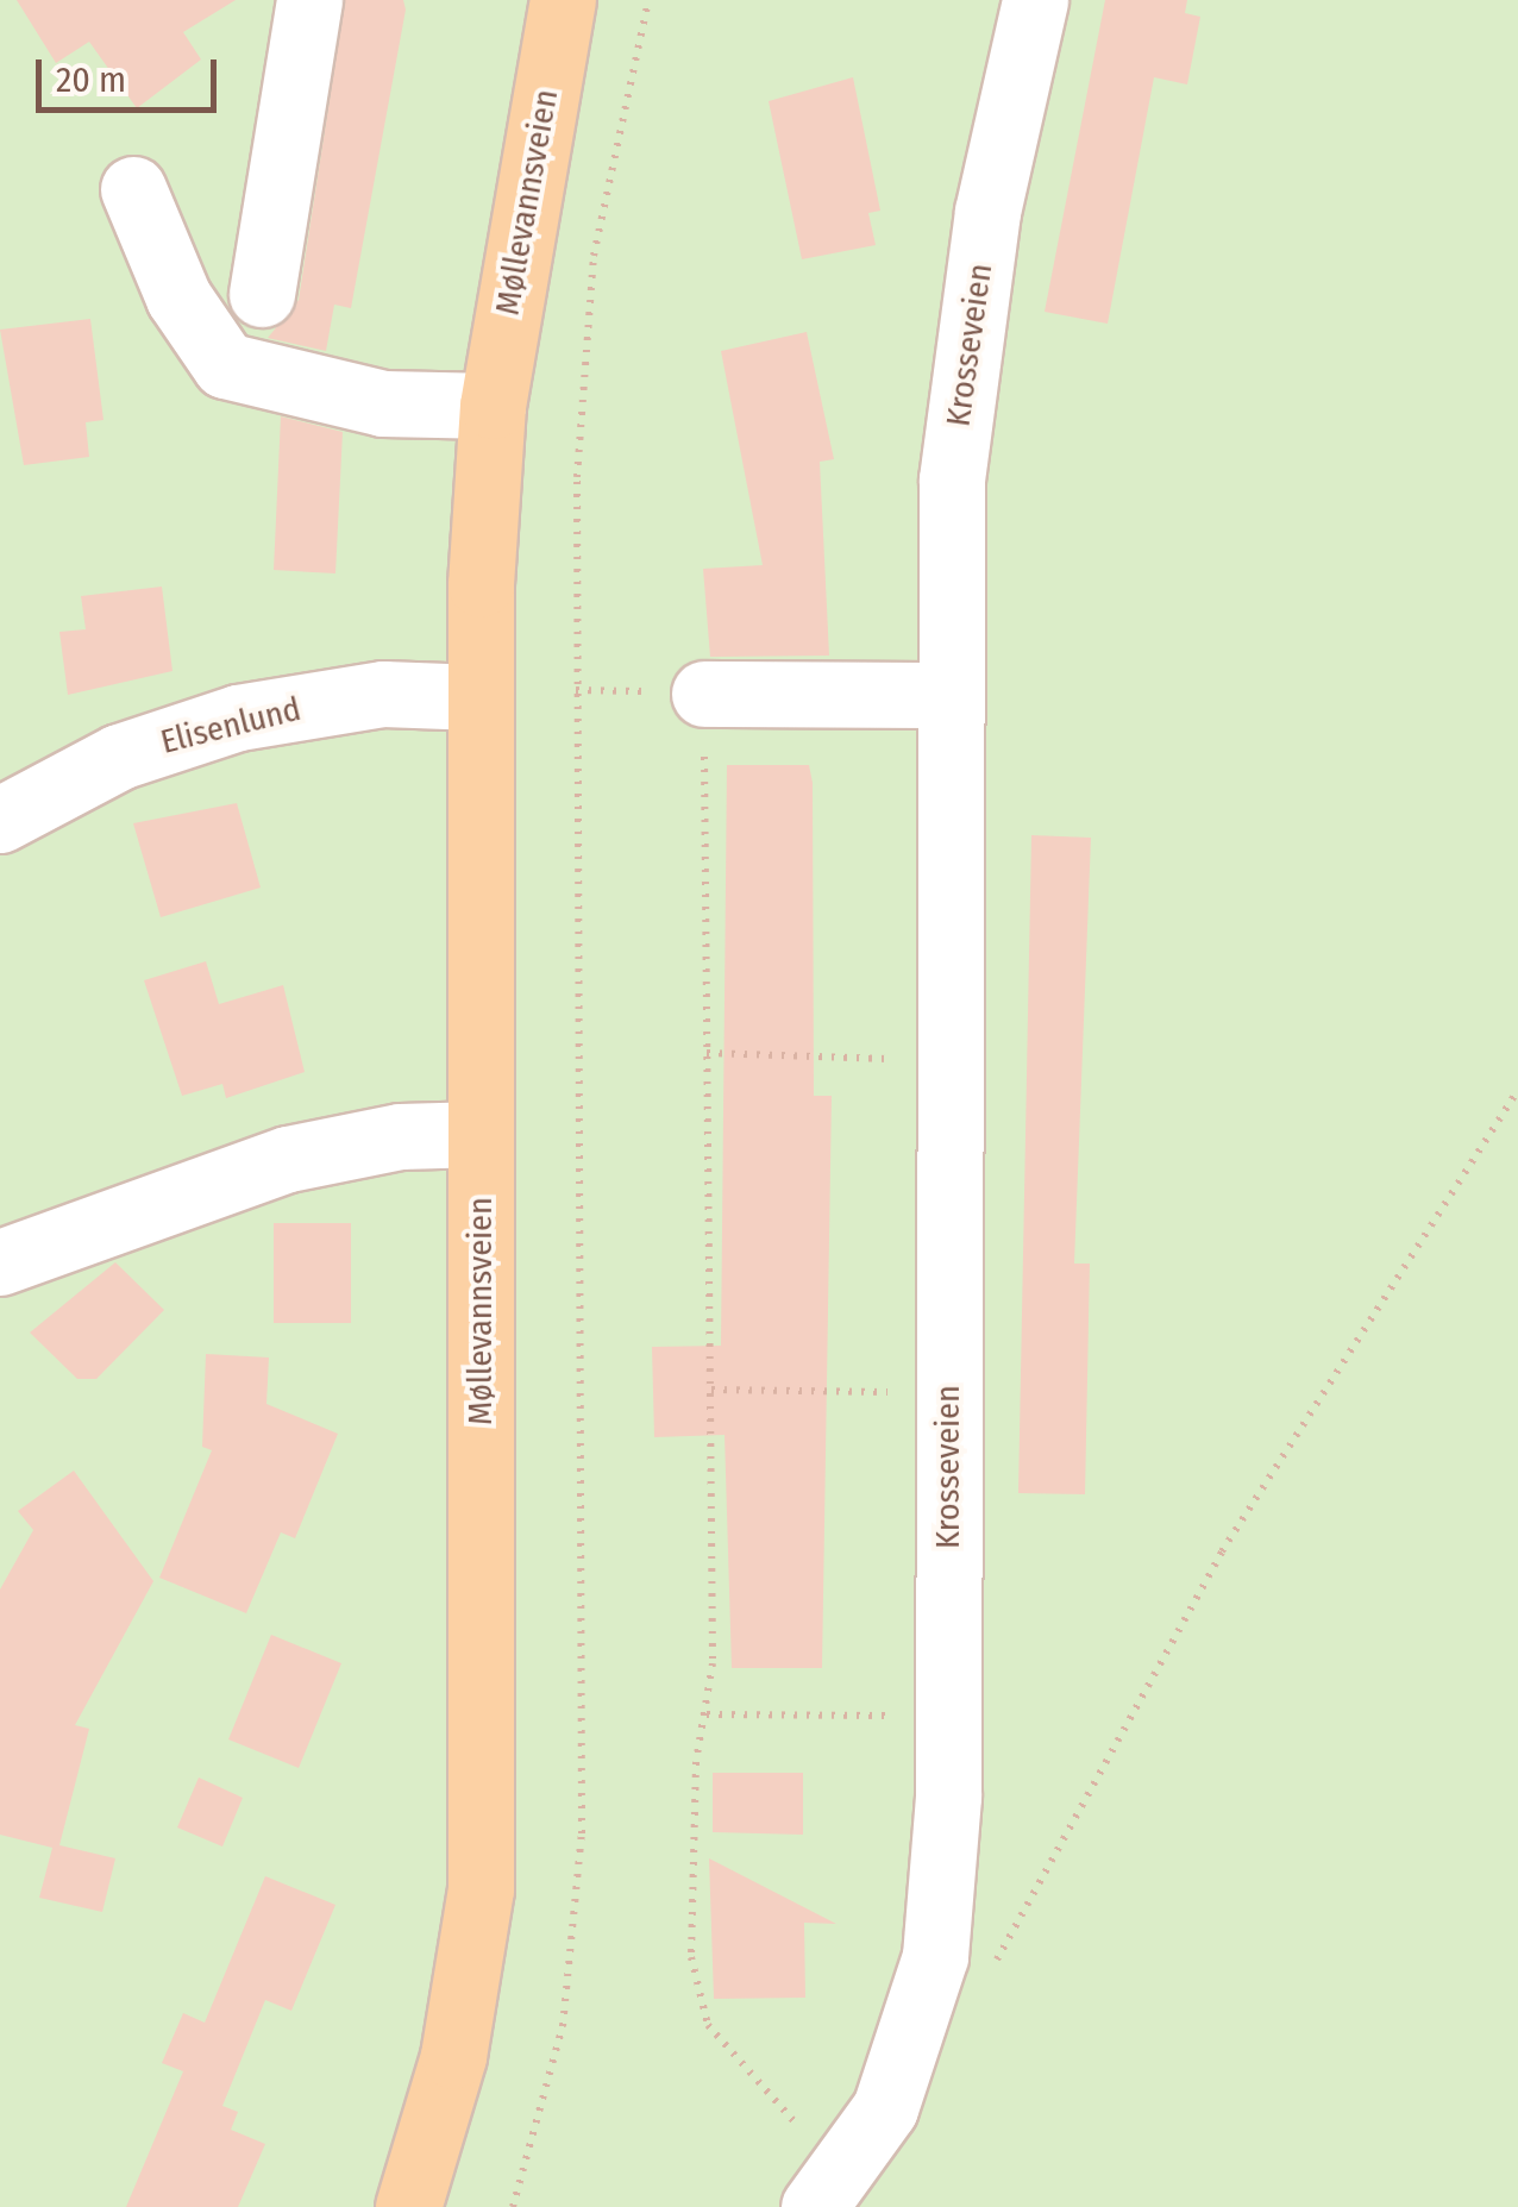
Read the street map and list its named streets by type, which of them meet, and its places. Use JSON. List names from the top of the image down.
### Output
{
  "streets": {
    "main road": ["Møllevannsveien"],
    "street": ["Krosseveien", "Elisenlund"]
  },
  "crossings": [
    ["Møllevannsveien", "Elisenlund"]
  ],
  "scale_bar": "20 m"
}
